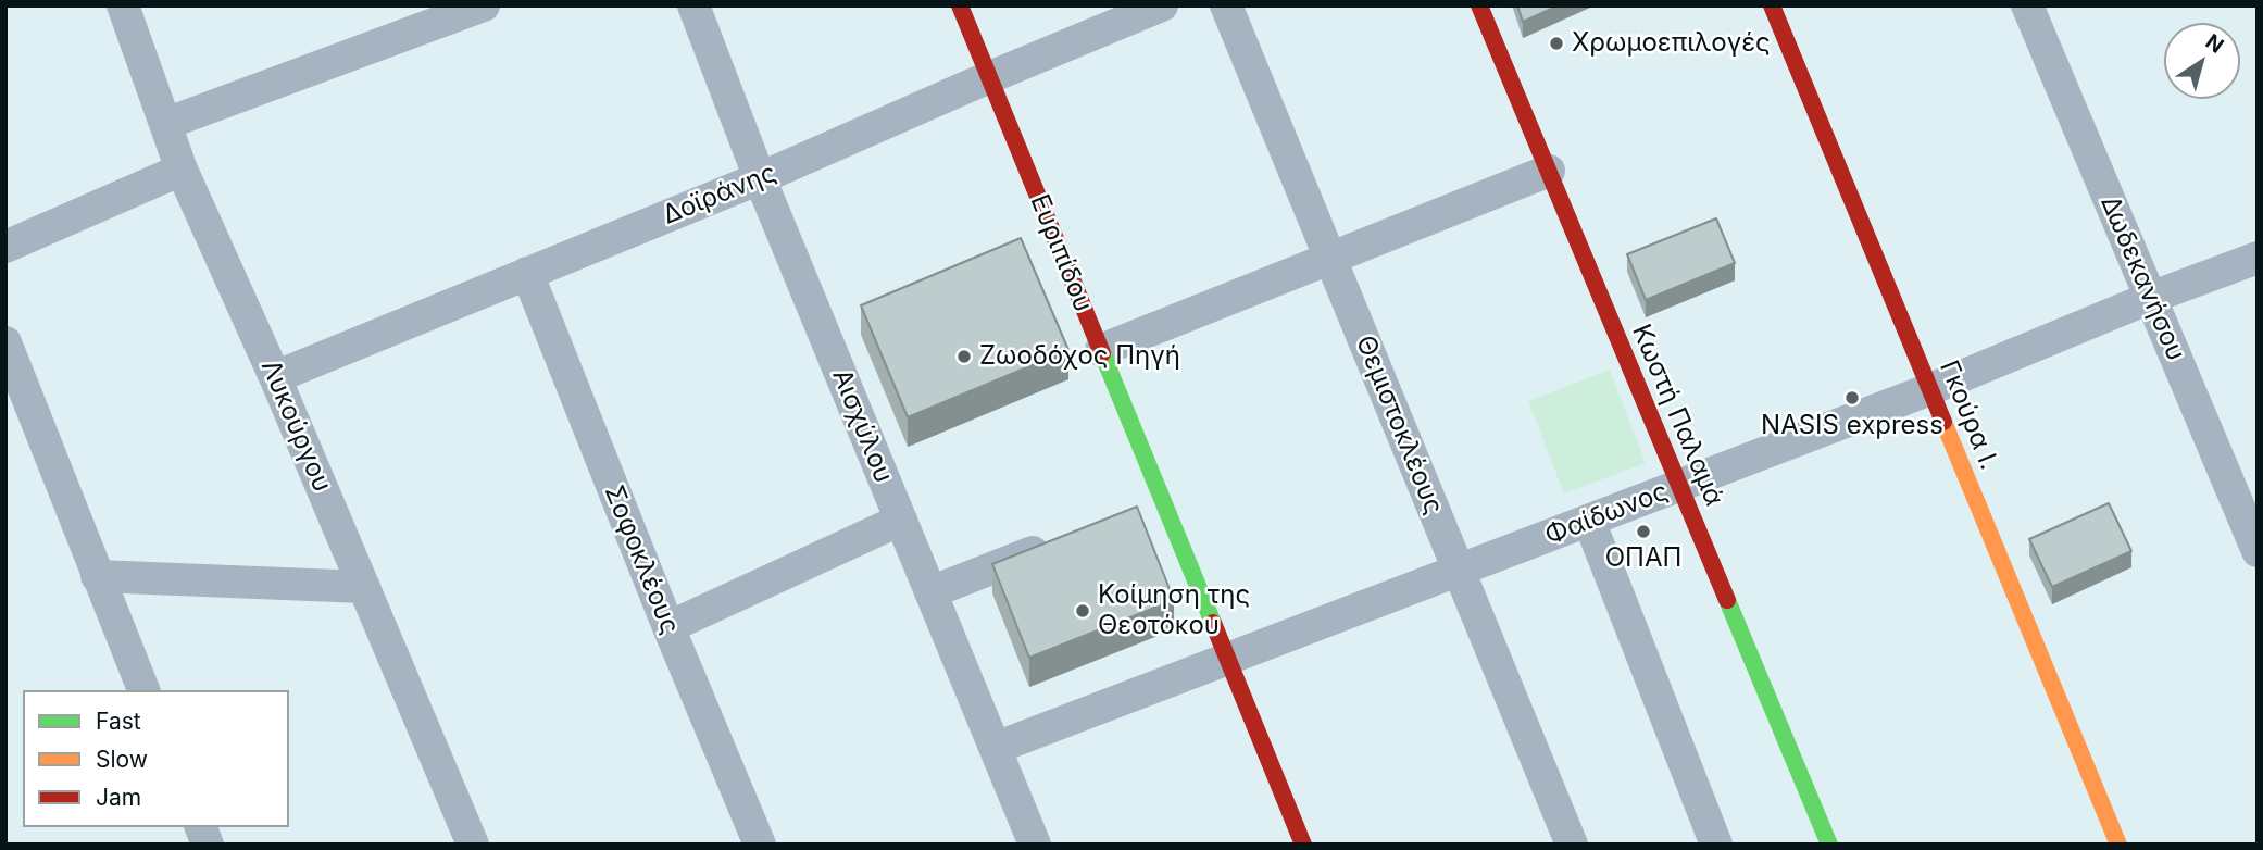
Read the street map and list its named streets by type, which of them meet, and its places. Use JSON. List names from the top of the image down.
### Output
{
  "streets": {
    "street": [
      "Δοϊράνης",
      "Ευριπίδου",
      "Δωδεκανήσου",
      "Κωστή Παλαμά",
      "Γκούρα Ι.",
      "Θεμιστοκλέους",
      "Λυκούργου",
      "Αισχύλου",
      "Φαίδωνος",
      "Σοφοκλέους"
    ]
  },
  "crossings": [
    ["Δοϊράνης", "Ευριπίδου"],
    ["Δοϊράνης", "Λυκούργου"],
    ["Δοϊράνης", "Αισχύλου"],
    ["Δοϊράνης", "Σοφοκλέους"],
    ["Ευριπίδου", "Φαίδωνος"],
    ["Δωδεκανήσου", "Φαίδωνος"],
    ["Κωστή Παλαμά", "Φαίδωνος"],
    ["Γκούρα Ι.", "Φαίδωνος"],
    ["Θεμιστοκλέους", "Φαίδωνος"],
    ["Αισχύλου", "Φαίδωνος"]
  ],
  "places": [
    "Χρωμοεπιλογές",
    "Ζωοδόχος Πηγή",
    "NASIS express",
    "ΟΠΑΠ",
    "Κοίμηση της Θεοτόκου"
  ],
  "legend": ["Fast", "Slow", "Jam"],
  "north": "top right"
}
